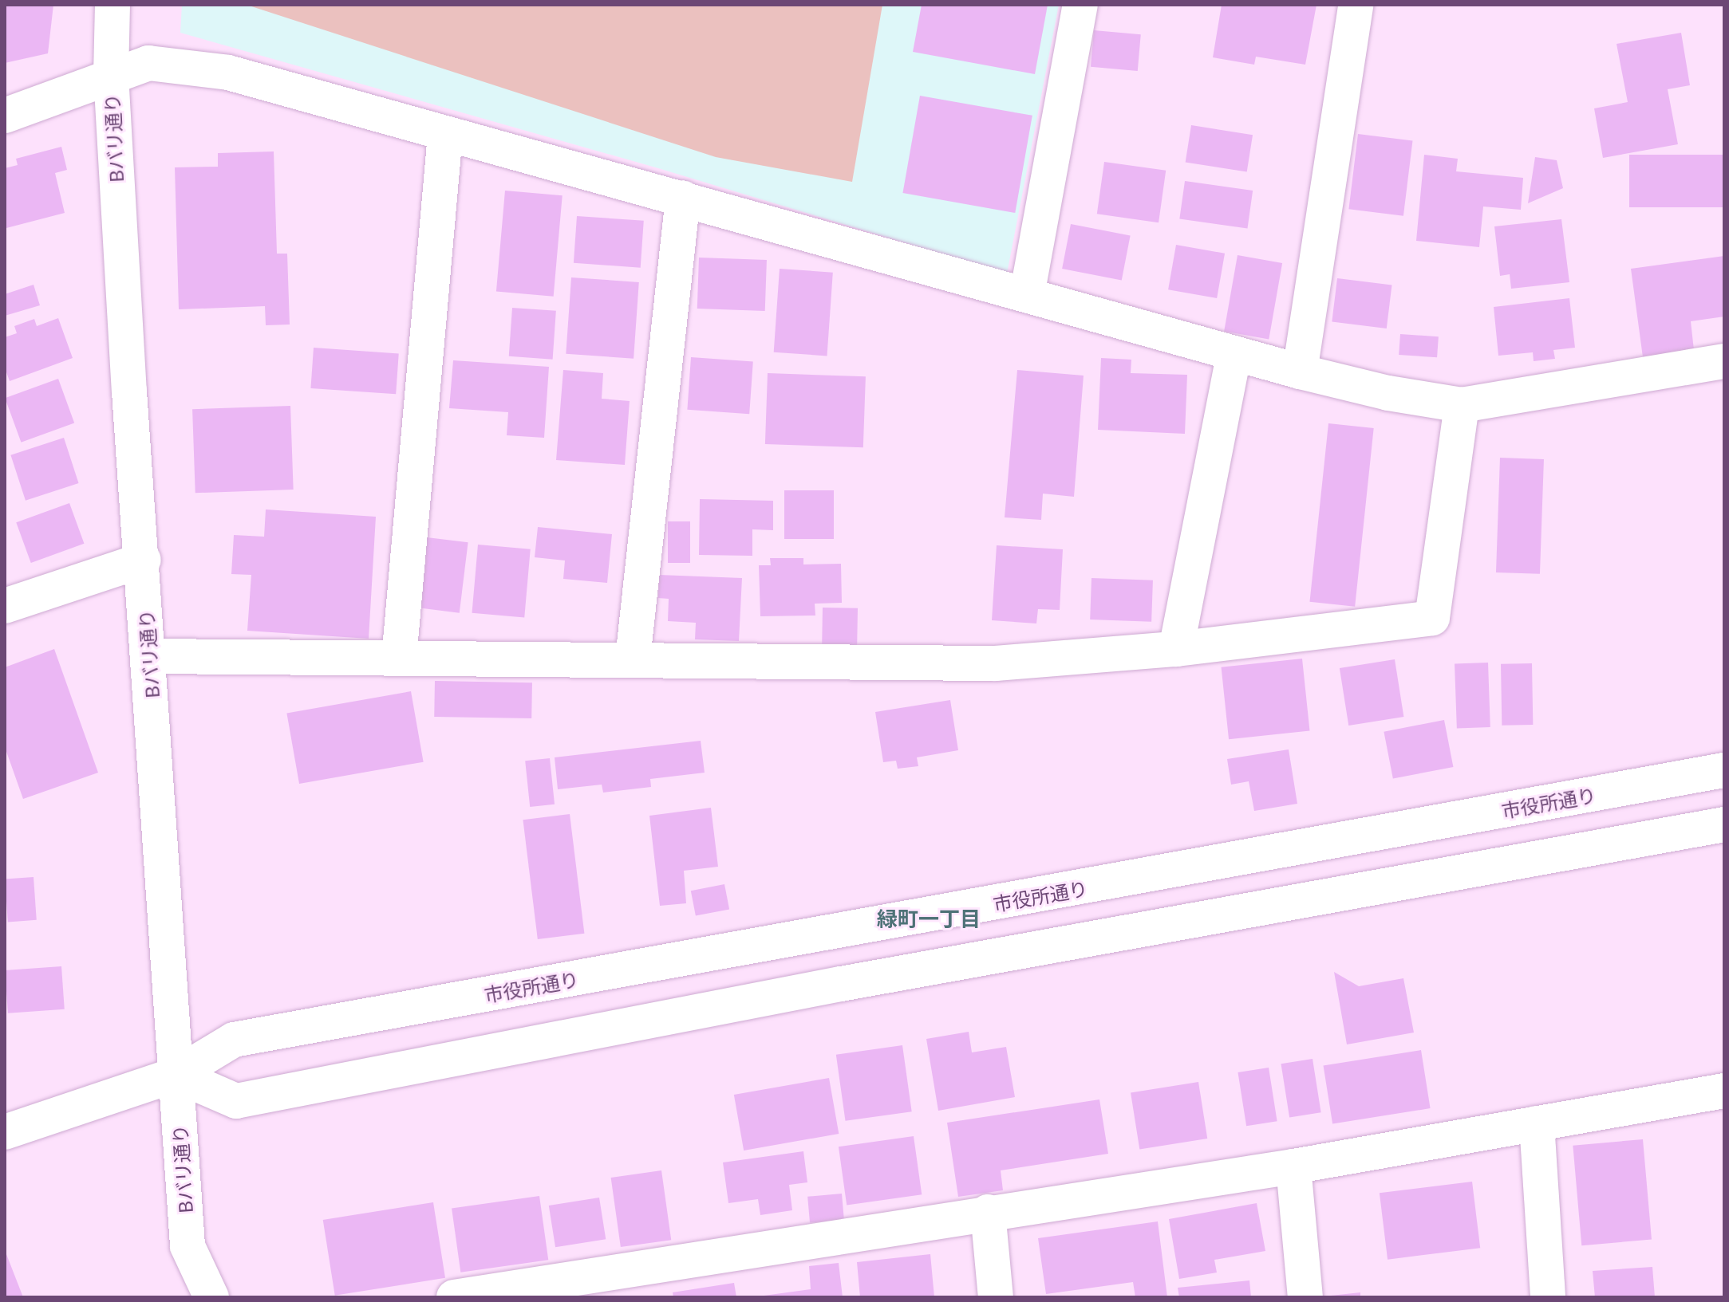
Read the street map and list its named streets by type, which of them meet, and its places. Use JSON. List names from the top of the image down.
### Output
{
  "streets": {
    "street": ["Bバリ通り", "市役所通り"]
  },
  "crossings": [
    ["Bバリ通り", "市役所通り"]
  ],
  "districts": ["緑町一丁目"]
}
